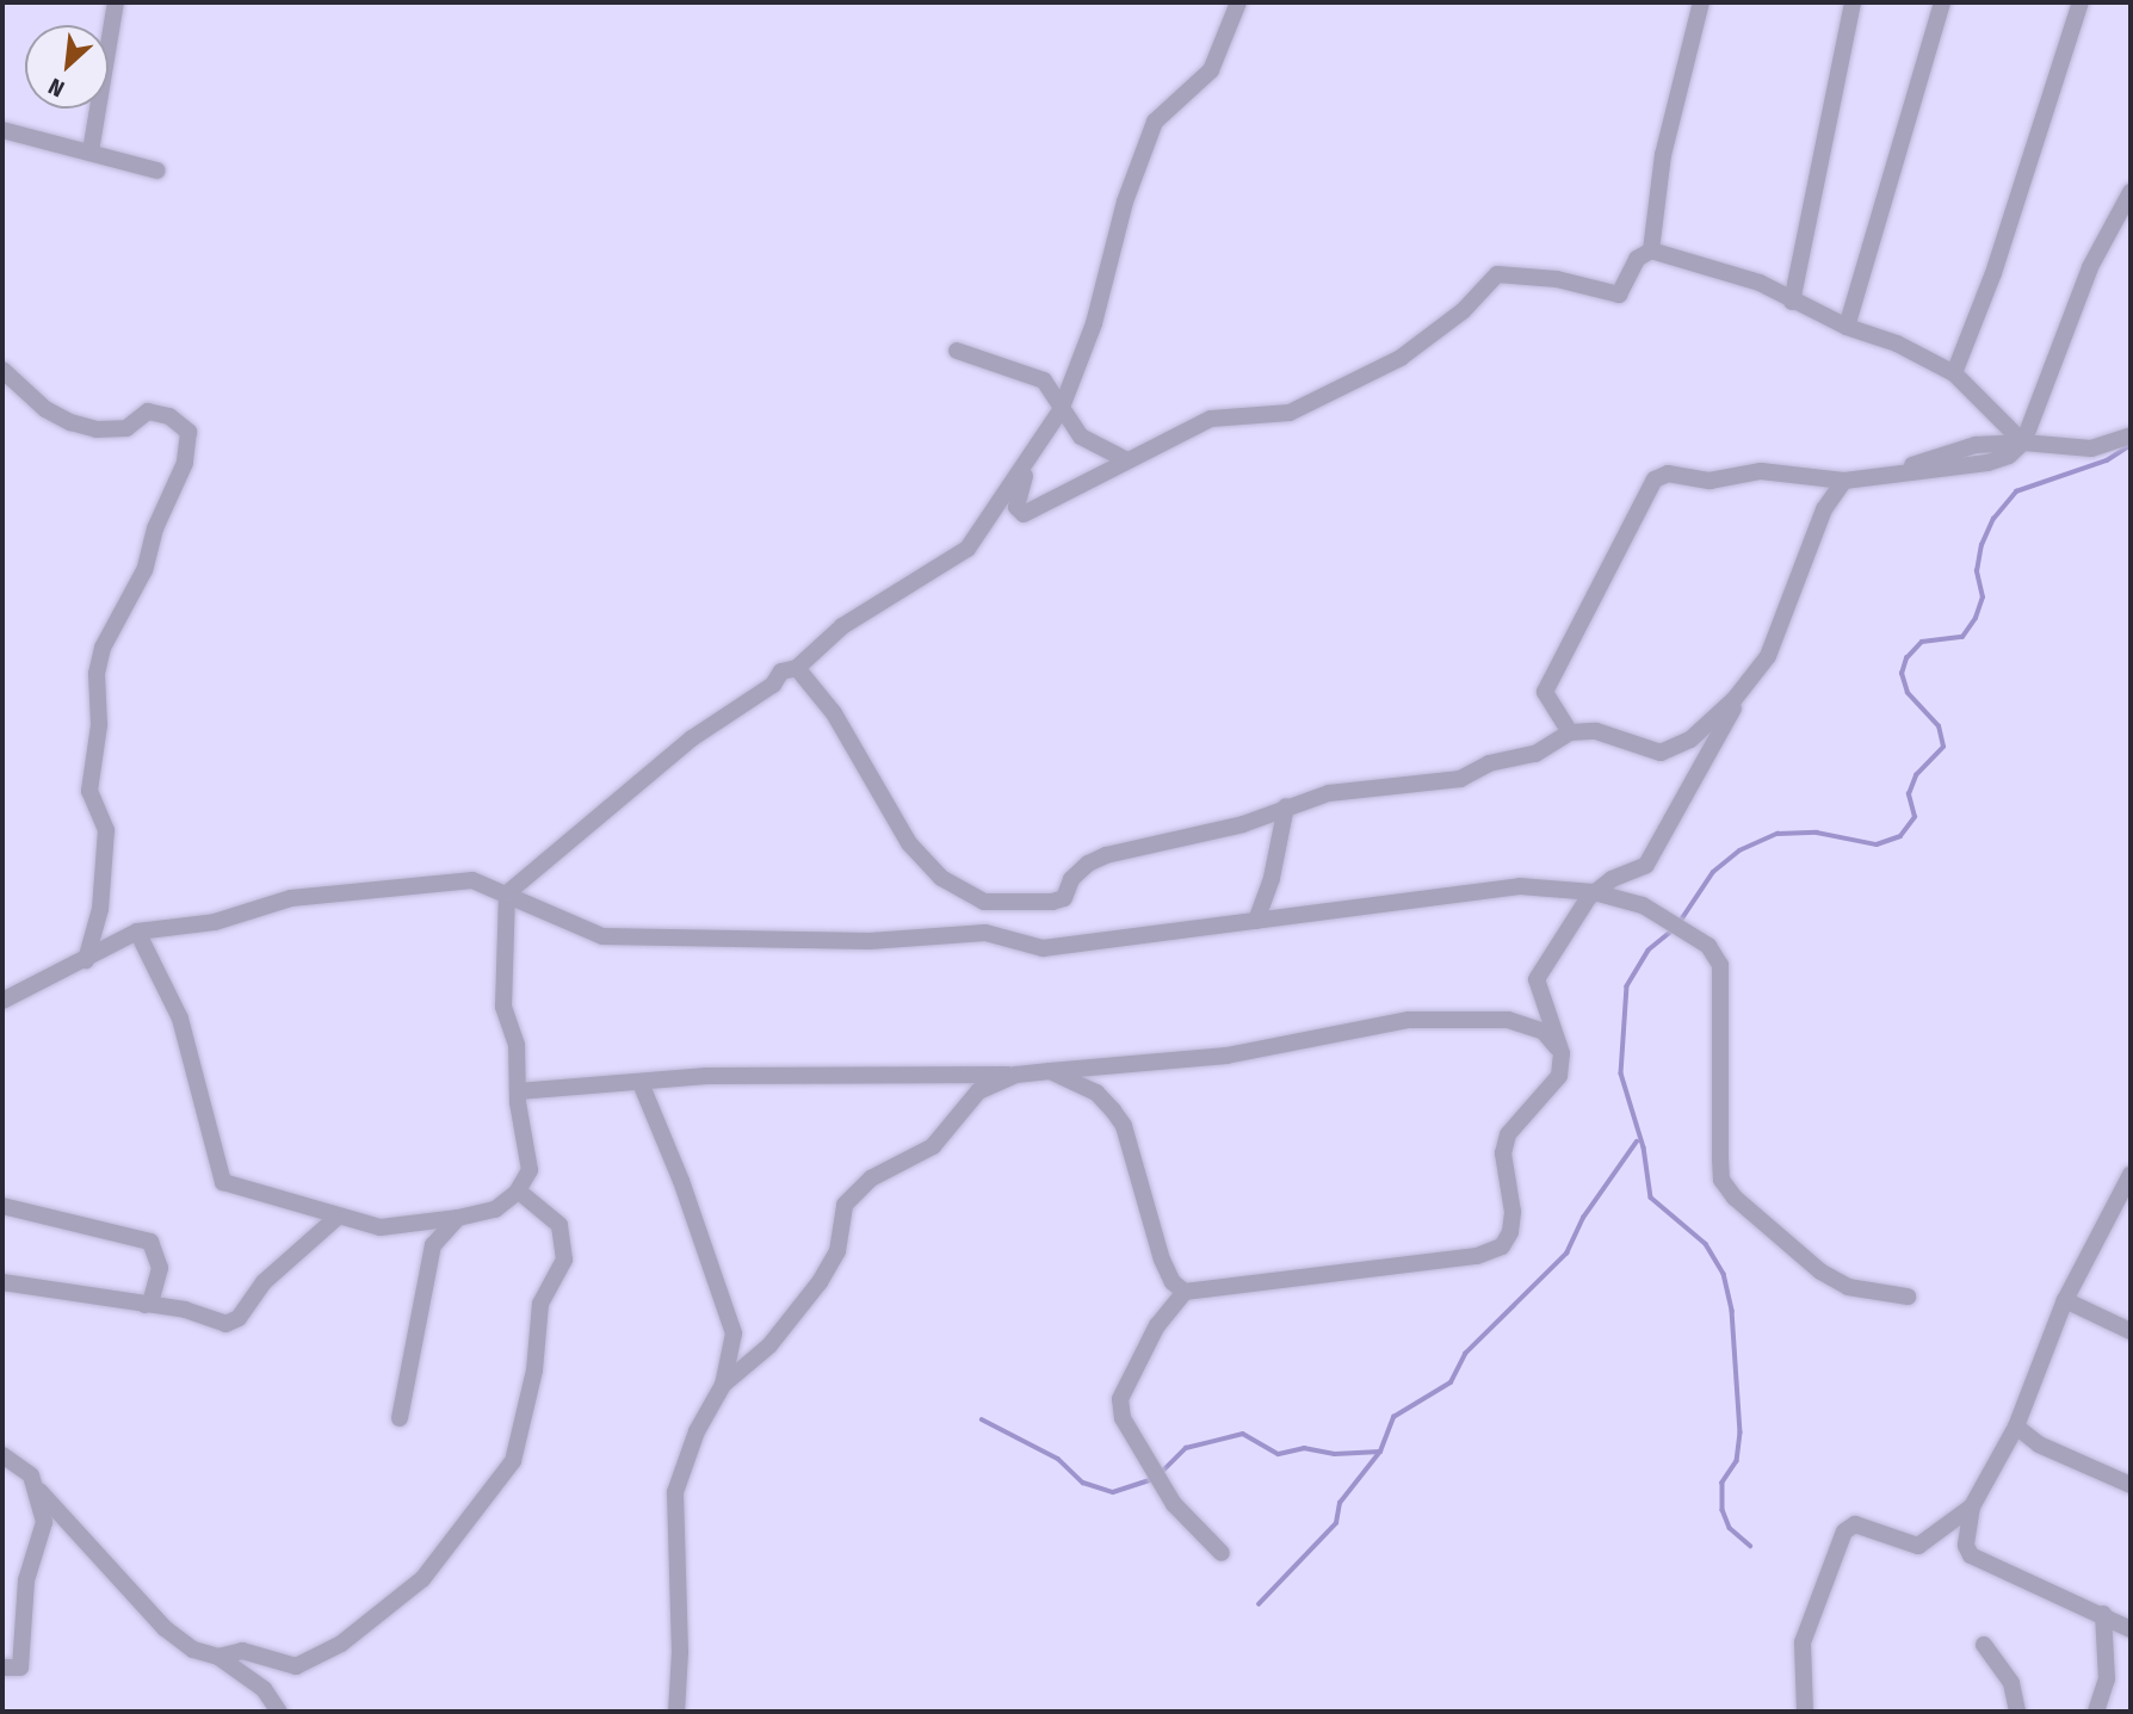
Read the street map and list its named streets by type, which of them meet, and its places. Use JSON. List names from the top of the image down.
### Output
{
  "north": "bottom left"
}
